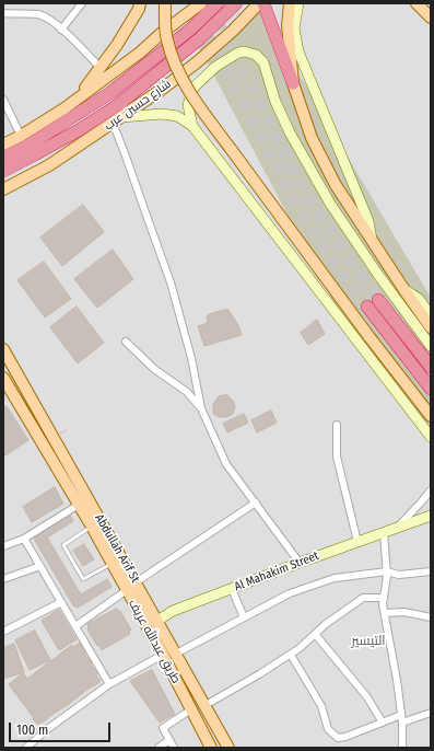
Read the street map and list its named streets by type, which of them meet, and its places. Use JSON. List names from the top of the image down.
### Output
{
  "streets": {
    "main road": ["شارع حسين عرب", "Abdullah Arif St", "طريق عبدالله عريف"],
    "street": ["Al Mahakim Street"]
  },
  "crossings": [
    ["Abdullah Arif St", "Al Mahakim Street"]
  ],
  "districts": ["التيسير"],
  "scale_bar": "100 m"
}
